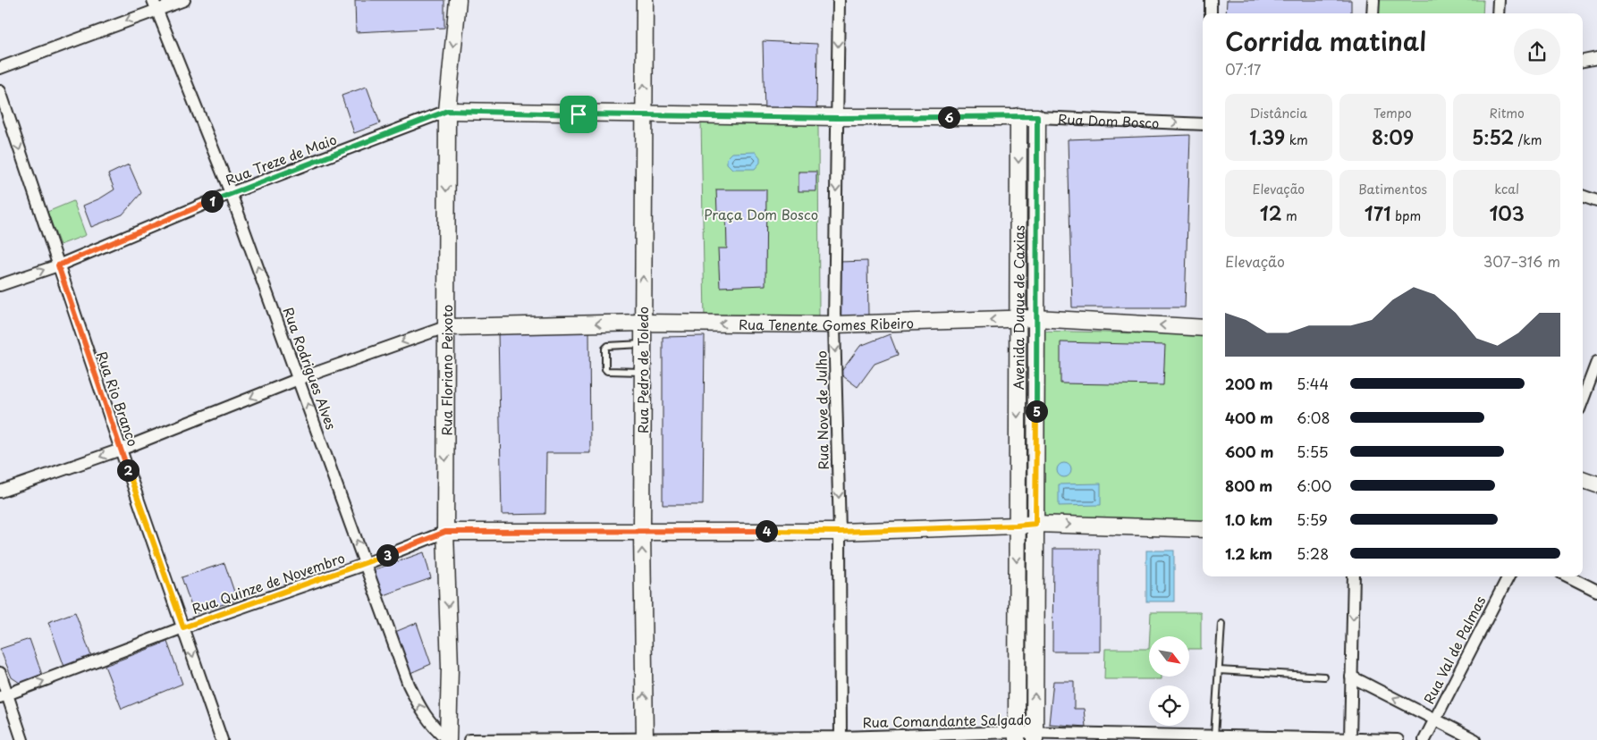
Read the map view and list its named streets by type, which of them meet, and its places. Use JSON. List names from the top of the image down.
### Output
{
  "streets": {
    "main road": [
      "Rua Dom Bosco",
      "Avenida Duque de Caxias",
      "Rua Tenente Gomes Ribeiro",
      "Rua Floriano Peixoto",
      "Rua Pedro de Toledo"
    ],
    "street": [
      "Rua Treze de Maio",
      "Rua Rodrigues Alves",
      "Rua Rio Branco",
      "Rua Nove de Julho",
      "Rua Quinze de Novembro",
      "Rua Val de Palmas",
      "Rua Comandante Salgado"
    ]
  },
  "crossings": [
    ["Rua Dom Bosco", "Rua Treze de Maio"],
    ["Rua Dom Bosco", "Avenida Duque de Caxias"],
    ["Rua Dom Bosco", "Rua Floriano Peixoto"],
    ["Rua Dom Bosco", "Rua Pedro de Toledo"],
    ["Rua Dom Bosco", "Rua Nove de Julho"],
    ["Rua Treze de Maio", "Rua Rodrigues Alves"],
    ["Rua Treze de Maio", "Rua Floriano Peixoto"],
    ["Rua Treze de Maio", "Rua Rio Branco"],
    ["Avenida Duque de Caxias", "Rua Tenente Gomes Ribeiro"],
    ["Avenida Duque de Caxias", "Rua Comandante Salgado"],
    ["Rua Tenente Gomes Ribeiro", "Rua Floriano Peixoto"],
    ["Rua Tenente Gomes Ribeiro", "Rua Pedro de Toledo"],
    ["Rua Tenente Gomes Ribeiro", "Rua Nove de Julho"],
    ["Rua Rodrigues Alves", "Rua Floriano Peixoto"],
    ["Rua Rodrigues Alves", "Rua Quinze de Novembro"],
    ["Rua Floriano Peixoto", "Rua Quinze de Novembro"],
    ["Rua Pedro de Toledo", "Rua Comandante Salgado"],
    ["Rua Rio Branco", "Rua Quinze de Novembro"],
    ["Rua Nove de Julho", "Rua Comandante Salgado"]
  ],
  "one_way": [
    "Rua Tenente Gomes Ribeiro",
    "Rua Rodrigues Alves",
    "Rua Floriano Peixoto",
    "Rua Pedro de Toledo",
    "Rua Rio Branco",
    "Rua Nove de Julho",
    "Rua Quinze de Novembro"
  ],
  "parks": ["Praça Dom Bosco"],
  "north": "bottom right",
  "page": {
    "heading": ["Corrida matinal", "07:17"],
    "stats": [
      ["Distância", "1.39 km"],
      ["Tempo", "8:09"],
      ["Ritmo", "5:52 /km"],
      ["Elevação", "12 m"],
      ["Batimentos", "171 bpm"],
      ["kcal", "103"]
    ],
    "pins": [
      "6",
      "1",
      "5",
      "2",
      "4",
      "3"
    ],
    "chart": ["Elevação", "307–316 m"],
    "list": [
      {
        "name": "200 m",
        "note": "5:44"
      },
      {
        "name": "400 m",
        "note": "6:08"
      },
      {
        "name": "600 m",
        "note": "5:55"
      },
      {
        "name": "800 m",
        "note": "6:00"
      },
      {
        "name": "1.0 km",
        "note": "5:59"
      },
      {
        "name": "1.2 km",
        "note": "5:28"
      }
    ]
  }
}
